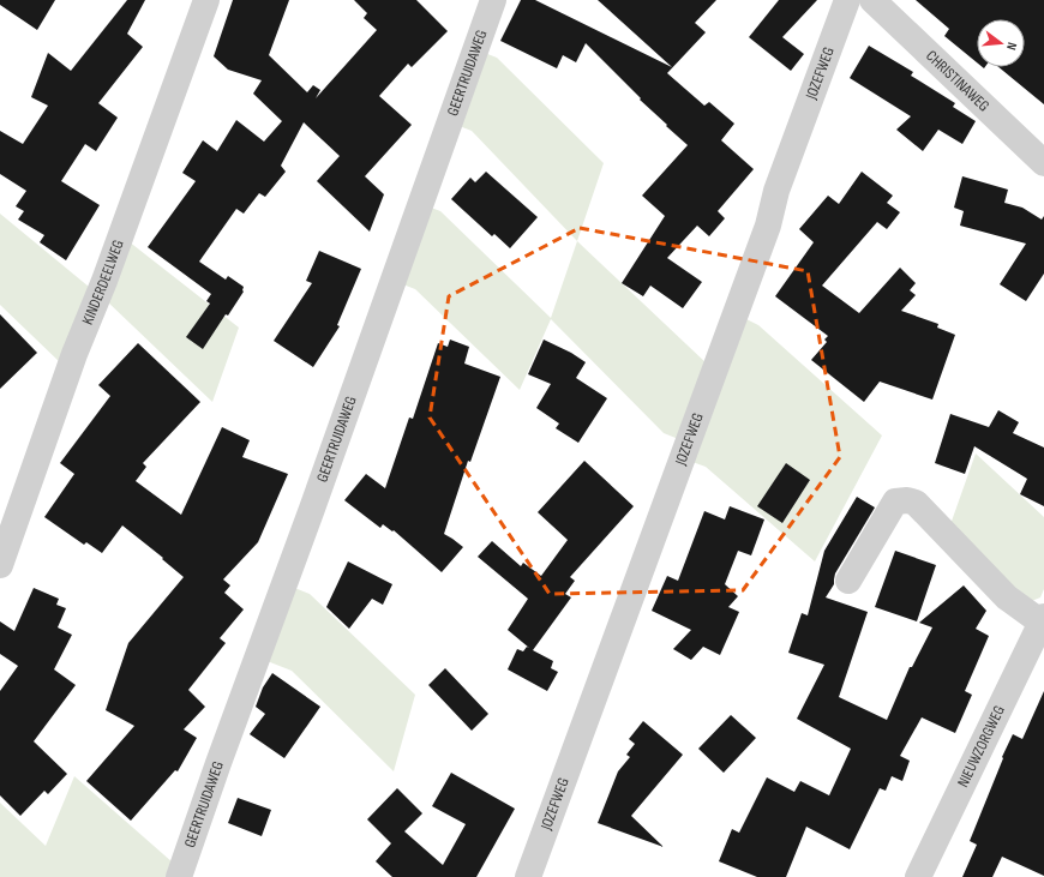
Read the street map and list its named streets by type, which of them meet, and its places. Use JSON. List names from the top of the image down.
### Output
{
  "streets": {
    "street": [
      "GEERTRUIDAWEG",
      "JOZEFWEG",
      "CHRISTINAWEG",
      "KINDERDEELWEG",
      "NIEUWZORGWEG"
    ]
  },
  "north": "right"
}
